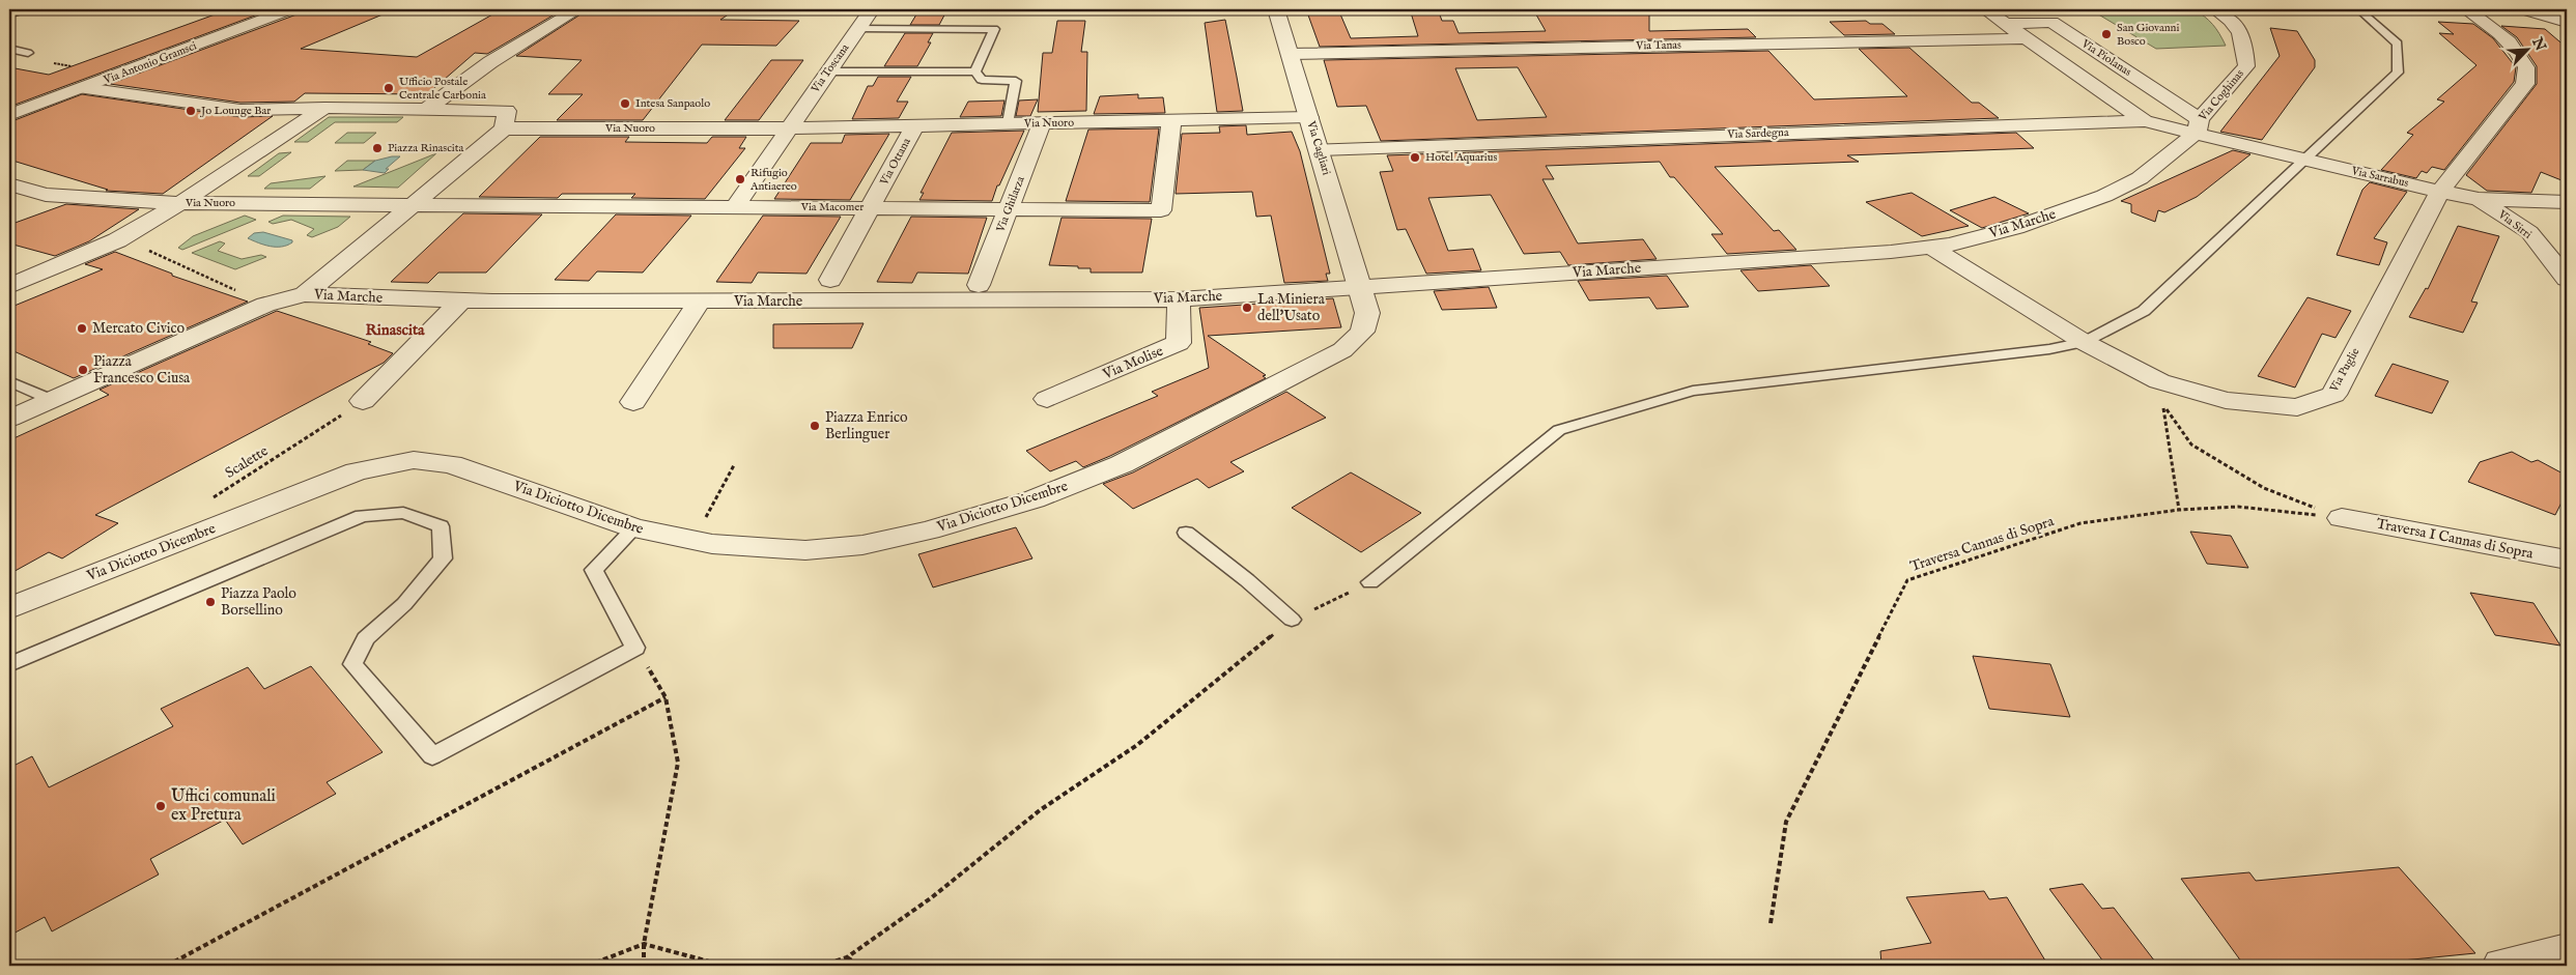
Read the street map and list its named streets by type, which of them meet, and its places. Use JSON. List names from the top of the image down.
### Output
{
  "streets": {
    "street": [
      "Via Tanas",
      "Via Piolanas",
      "Via Antonio Gramsci",
      "Via Toscana",
      "Via Coghinas",
      "Via Nuoro",
      "Via Sardegna",
      "Via Cagliari",
      "Via Ottana",
      "Via Sarrabus",
      "Via Ghilarza",
      "Via Macomer",
      "Via Marche",
      "Via Sirri",
      "Via Molise",
      "Via Puglie",
      "Via Diciotto Dicembre",
      "Traversa I Cannas di Sopra"
    ],
    "path": ["Scalette", "Traversa Cannas di Sopra"]
  },
  "crossings": [
    ["Via Tanas", "Via Cagliari"],
    ["Via Piolanas", "Via Coghinas"],
    ["Via Piolanas", "Via Sardegna"],
    ["Via Piolanas", "Via Sarrabus"],
    ["Via Piolanas", "Via Marche"],
    ["Via Toscana", "Via Nuoro"],
    ["Via Coghinas", "Via Sardegna"],
    ["Via Coghinas", "Via Sarrabus"],
    ["Via Coghinas", "Via Marche"],
    ["Via Nuoro", "Via Cagliari"],
    ["Via Nuoro", "Via Ottana"],
    ["Via Nuoro", "Via Ghilarza"],
    ["Via Nuoro", "Via Macomer"],
    ["Via Sardegna", "Via Cagliari"],
    ["Via Sardegna", "Via Sarrabus"],
    ["Via Sardegna", "Via Marche"],
    ["Via Cagliari", "Via Marche"],
    ["Via Cagliari", "Via Diciotto Dicembre"],
    ["Via Ottana", "Via Macomer"],
    ["Via Sarrabus", "Via Marche"],
    ["Via Sarrabus", "Via Sirri"],
    ["Via Sarrabus", "Via Puglie"],
    ["Via Ghilarza", "Via Macomer"],
    ["Via Marche", "Via Molise"],
    ["Via Marche", "Via Puglie"],
    ["Via Marche", "Via Diciotto Dicembre"],
    ["Traversa I Cannas di Sopra", "Traversa Cannas di Sopra"]
  ],
  "districts": ["Rinascita"],
  "places": [
    "San Giovanni Bosco",
    "Ufficio Postale Centrale Carbonia",
    "Intesa Sanpaolo",
    "Jo Lounge Bar",
    "Piazza Rinascita",
    "Hotel Aquarius",
    "Rifugio Antiaereo",
    "La Miniera dell'Usato",
    "Mercato Civico",
    "Piazza Francesco Ciusa",
    "Piazza Enrico Berlinguer",
    "Piazza Paolo Borsellino",
    "Uffici comunali ex Pretura"
  ],
  "north": "top right"
}
